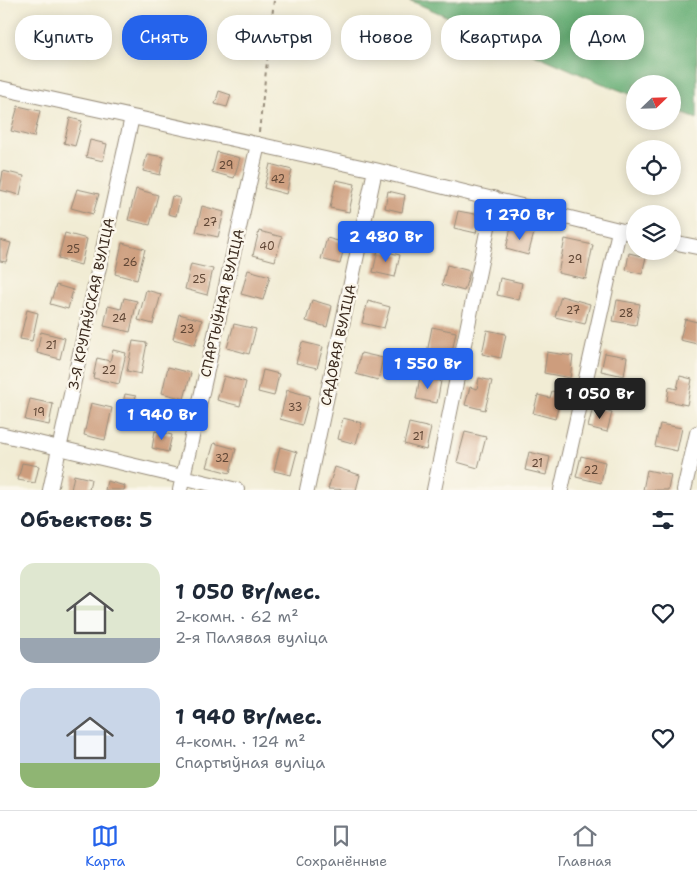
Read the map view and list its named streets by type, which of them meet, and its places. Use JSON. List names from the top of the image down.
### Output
{
  "streets": {
    "street": ["СПАРТЫЎНАЯ ВУЛІЦА", "3-Я КРУПАЎСКАЯ ВУЛІЦА", "САДОВАЯ ВУЛІЦА"]
  },
  "house_numbers": [
    "29",
    "42",
    "27",
    "40",
    "25",
    "29",
    "26",
    "25",
    "27",
    "28",
    "24",
    "23",
    "21",
    "22",
    "33",
    "19",
    "21",
    "32",
    "21",
    "22"
  ],
  "north": "top right",
  "page": {
    "chip": [
      "Купить",
      "Снять",
      "Фильтры",
      "Новое",
      "Квартира",
      "Дом"
    ],
    "price": [
      "1 270 Br",
      "2 480 Br",
      "1 550 Br",
      "1 050 Br",
      "1 940 Br"
    ],
    "heading": "Объектов: 5",
    "list": [
      {
        "name": "1 050 Br/мес.",
        "note": "2-комн. · 62 m² · 2-я Палявая вуліца"
      },
      {
        "name": "1 940 Br/мес.",
        "note": "4-комн. · 124 m² · Спартыўная вуліца"
      }
    ],
    "tabs": ["Карта", "Сохранённые", "Главная"]
  }
}
